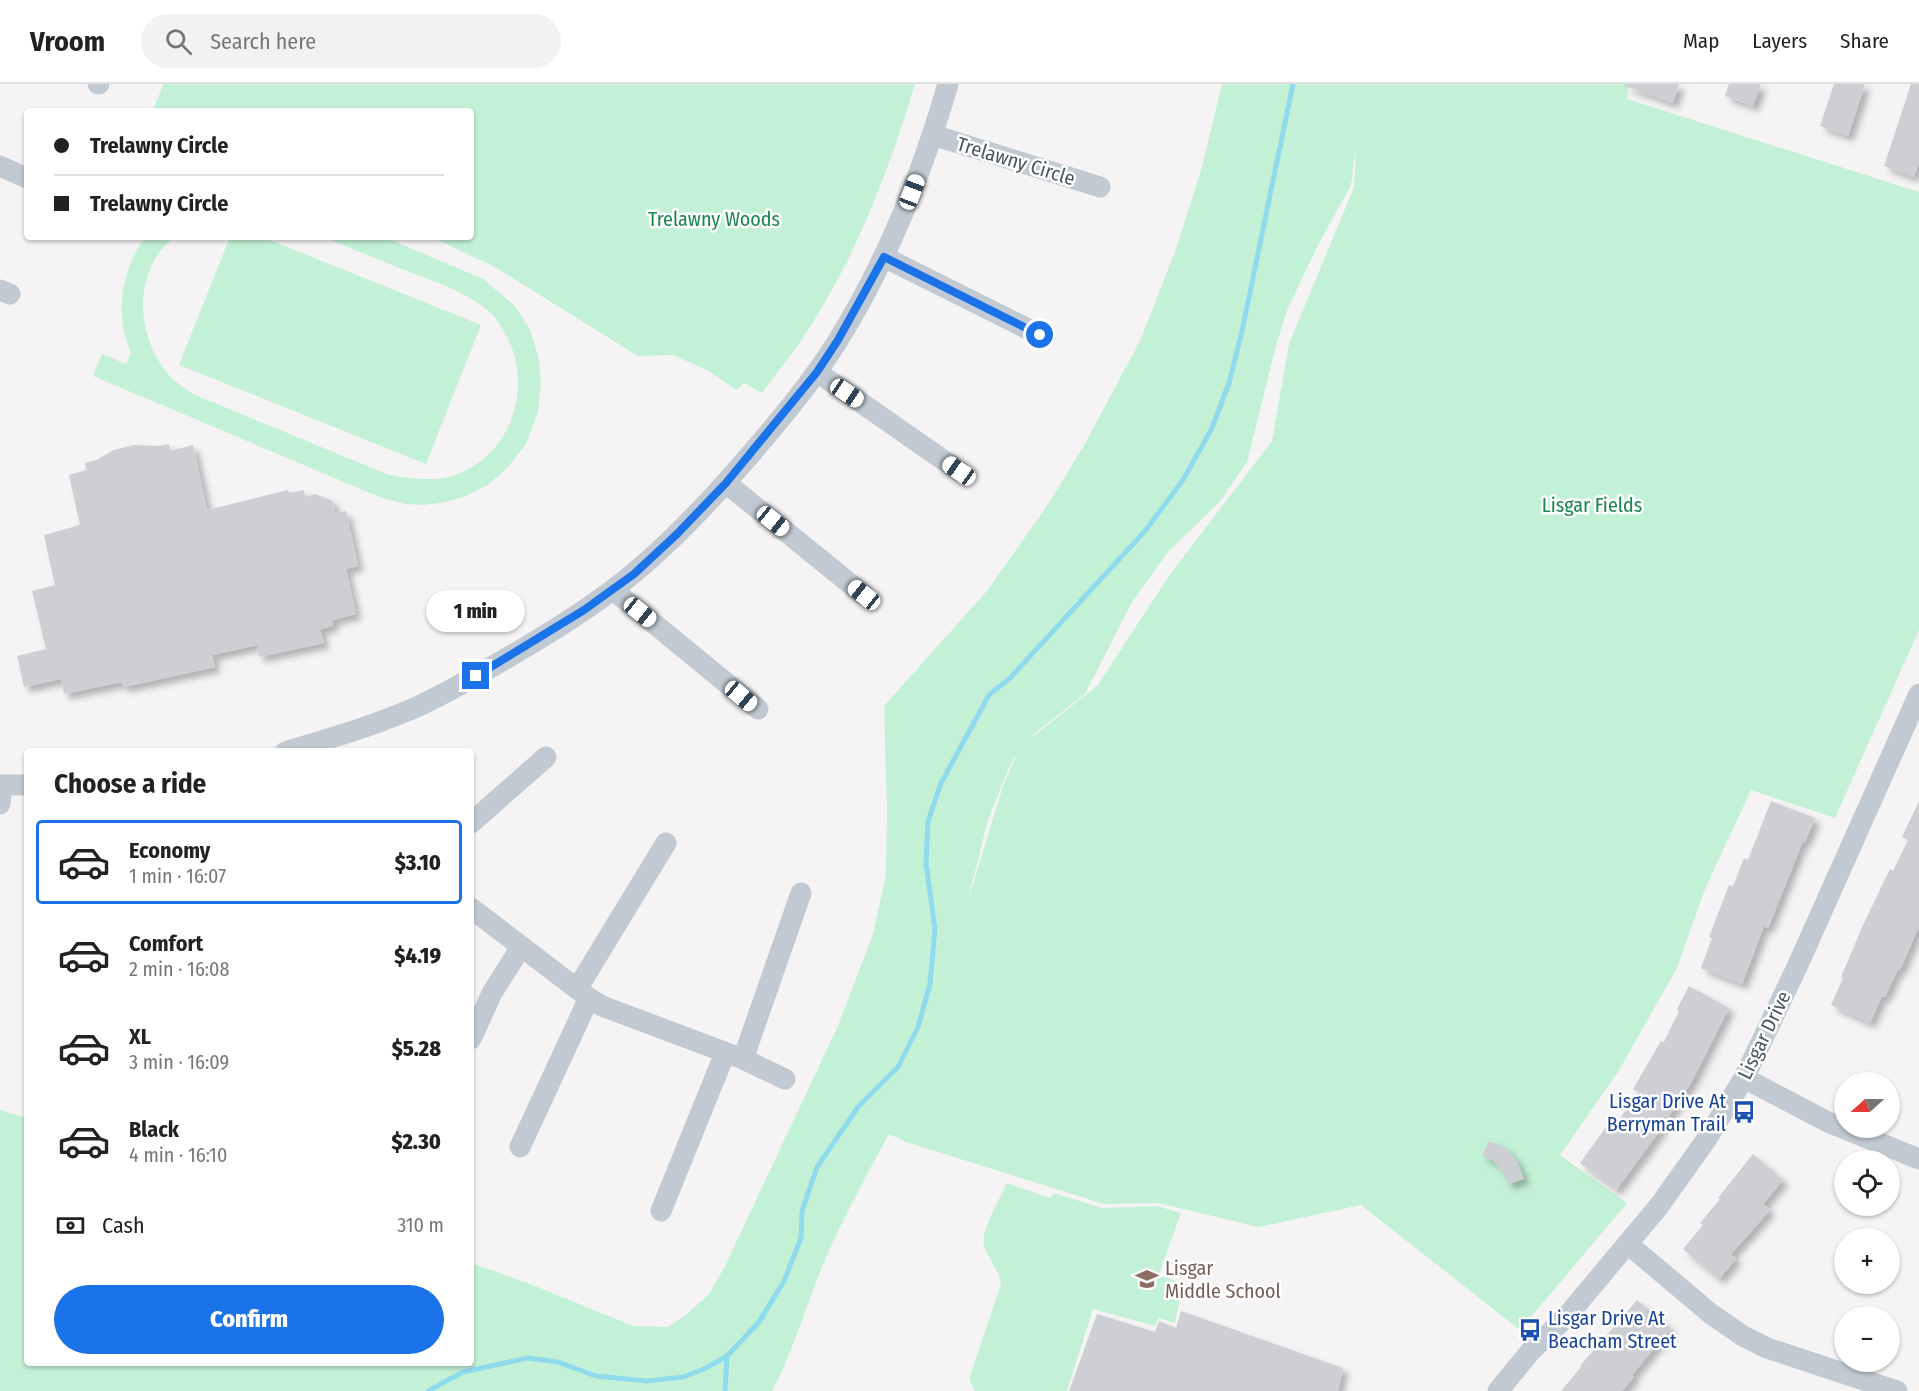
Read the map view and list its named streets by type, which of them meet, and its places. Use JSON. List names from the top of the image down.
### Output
{
  "streets": {
    "street": ["Trelawny Circle", "Lisgar Drive"]
  },
  "parks": ["Trelawny Woods", "Lisgar Fields"],
  "places": {
    "bus stop": ["Lisgar Drive At Berryman Trail", "Lisgar Drive At Beacham Street"],
    "school or university": ["Lisgar Middle School"]
  },
  "north": "left",
  "page": {
    "header": "Vroom",
    "search": "Search here",
    "nav": ["Map", "Layers", "Share"],
    "banner": ["Trelawny Circle", "Trelawny Circle"],
    "bubble": "1 min",
    "heading": "Choose a ride",
    "list": [
      {
        "name": "Economy",
        "note": "1 min · 16:07",
        "value": "$3.10"
      },
      {
        "name": "Comfort",
        "note": "2 min · 16:08",
        "value": "$4.19"
      },
      {
        "name": "XL",
        "note": "3 min · 16:09",
        "value": "$5.28"
      },
      {
        "name": "Black",
        "note": "4 min · 16:10",
        "value": "$2.30"
      }
    ],
    "map_buttons": ["+", "−"],
    "pay": ["Cash", "310 m"],
    "buttons": "Confirm"
  }
}
